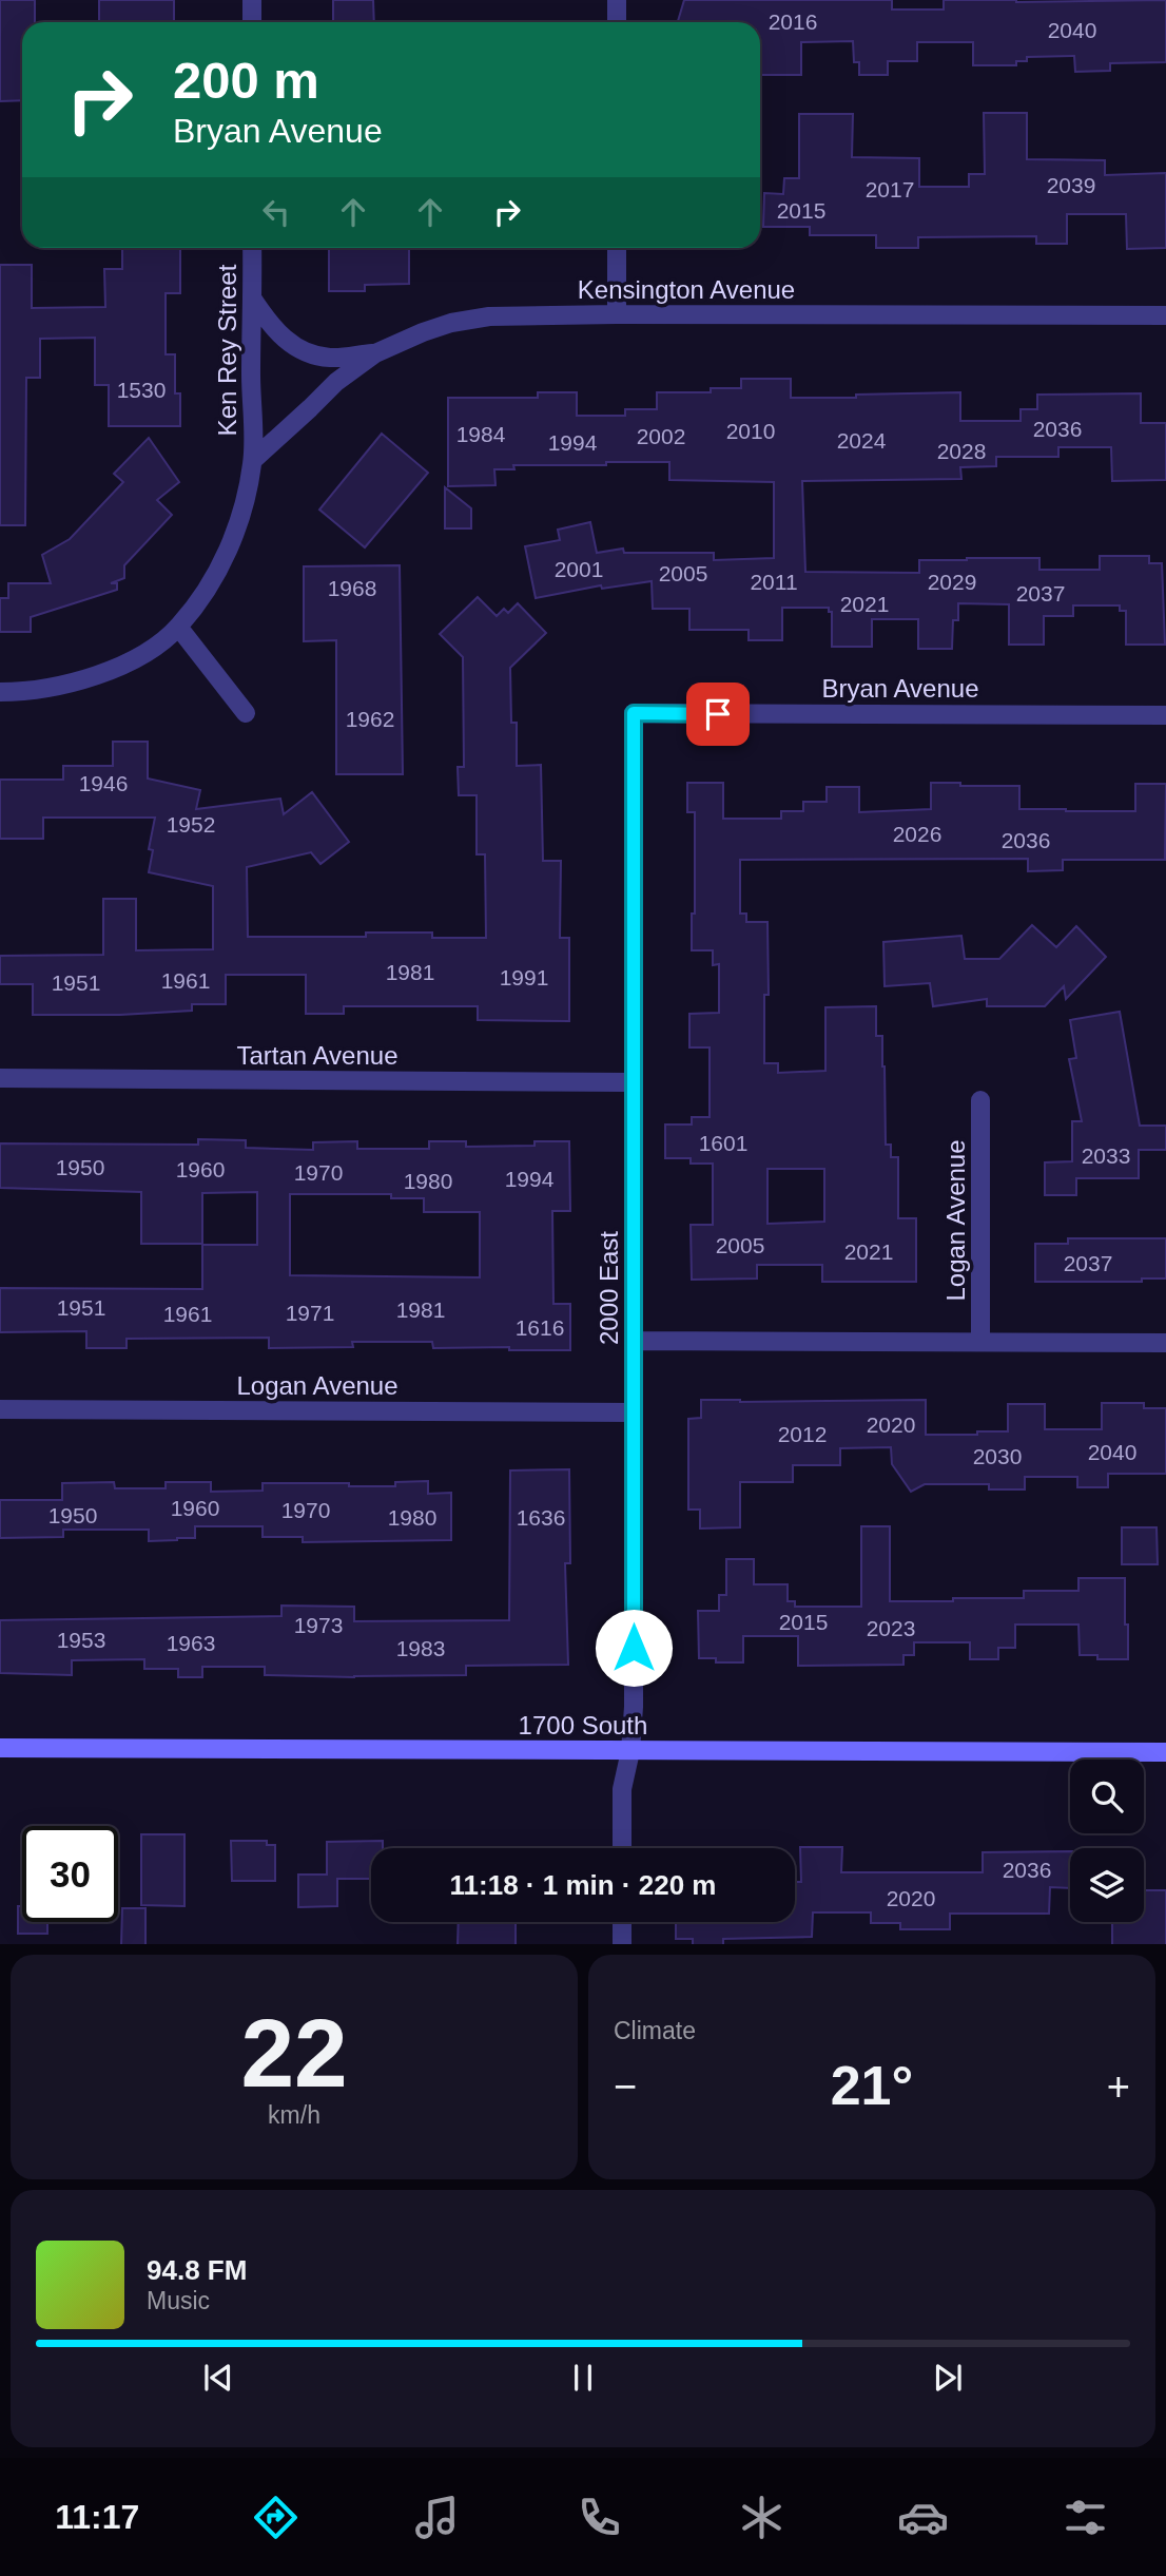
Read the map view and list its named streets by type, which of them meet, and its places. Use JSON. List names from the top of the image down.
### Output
{
  "streets": {
    "street": [
      "Kensington Avenue",
      "Ken Rey Street",
      "Bryan Avenue",
      "Tartan Avenue",
      "Logan Avenue",
      "2000 East",
      "1700 South"
    ]
  },
  "crossings": [
    ["Kensington Avenue", "Ken Rey Street"],
    ["Bryan Avenue", "2000 East"],
    ["Tartan Avenue", "2000 East"],
    ["Logan Avenue", "2000 East"],
    ["2000 East", "1700 South"]
  ],
  "house_numbers": [
    "2016",
    "2040",
    "2039",
    "2017",
    "2015",
    "1530",
    "2036",
    "2010",
    "1984",
    "2002",
    "2024",
    "1994",
    "2028",
    "2001",
    "2005",
    "2011",
    "2029",
    "1968",
    "2037",
    "2021",
    "1962",
    "1946",
    "1952",
    "2026",
    "2036",
    "1981",
    "1991",
    "1961",
    "1951",
    "1601",
    "2033",
    "1950",
    "1960",
    "1970",
    "1994",
    "1980",
    "2005",
    "2021",
    "2037",
    "1951",
    "1981",
    "1971",
    "1961",
    "1616",
    "2020",
    "2012",
    "2040",
    "2030",
    "1960",
    "1970",
    "1950",
    "1980",
    "1636",
    "2015",
    "1973",
    "2023",
    "1953",
    "1963",
    "1983",
    "2036",
    "2020"
  ],
  "page": {
    "turn": ["200 m", "Bryan Avenue"],
    "limit": "30",
    "trip": "11:18 · 1 min · 220 m",
    "tile": [
      ["22", "km/h"],
      "Climate"
    ],
    "heat": ["−", "21°", "+"],
    "song": ["94.8 FM", "Music"],
    "tabs": "11:17"
  }
}
